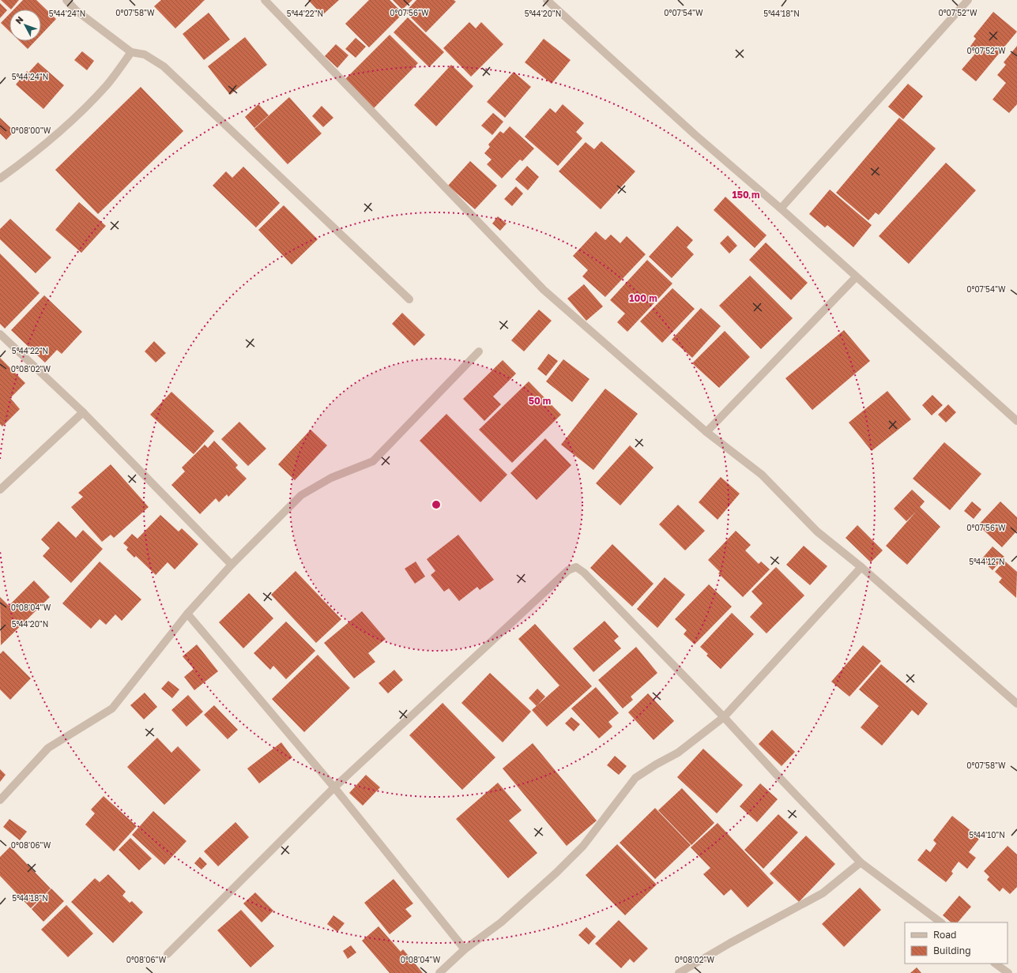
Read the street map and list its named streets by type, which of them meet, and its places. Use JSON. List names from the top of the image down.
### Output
{
  "legend": ["Road", "Building"],
  "north": "top left",
  "coordinates": [
    "0°07'58\"W",
    "0°07'54\"W",
    "0°07'56\"W",
    "0°07'52\"W",
    "5°44'24\"N",
    "5°44'22\"N",
    "5°44'20\"N",
    "5°44'18\"N",
    "0°08'00\"W",
    "0°08'02\"W",
    "5°44'12\"N",
    "0°08'04\"W",
    "5°44'10\"N",
    "0°08'06\"W"
  ],
  "rings": ["150 m", "100 m", "50 m"]
}
